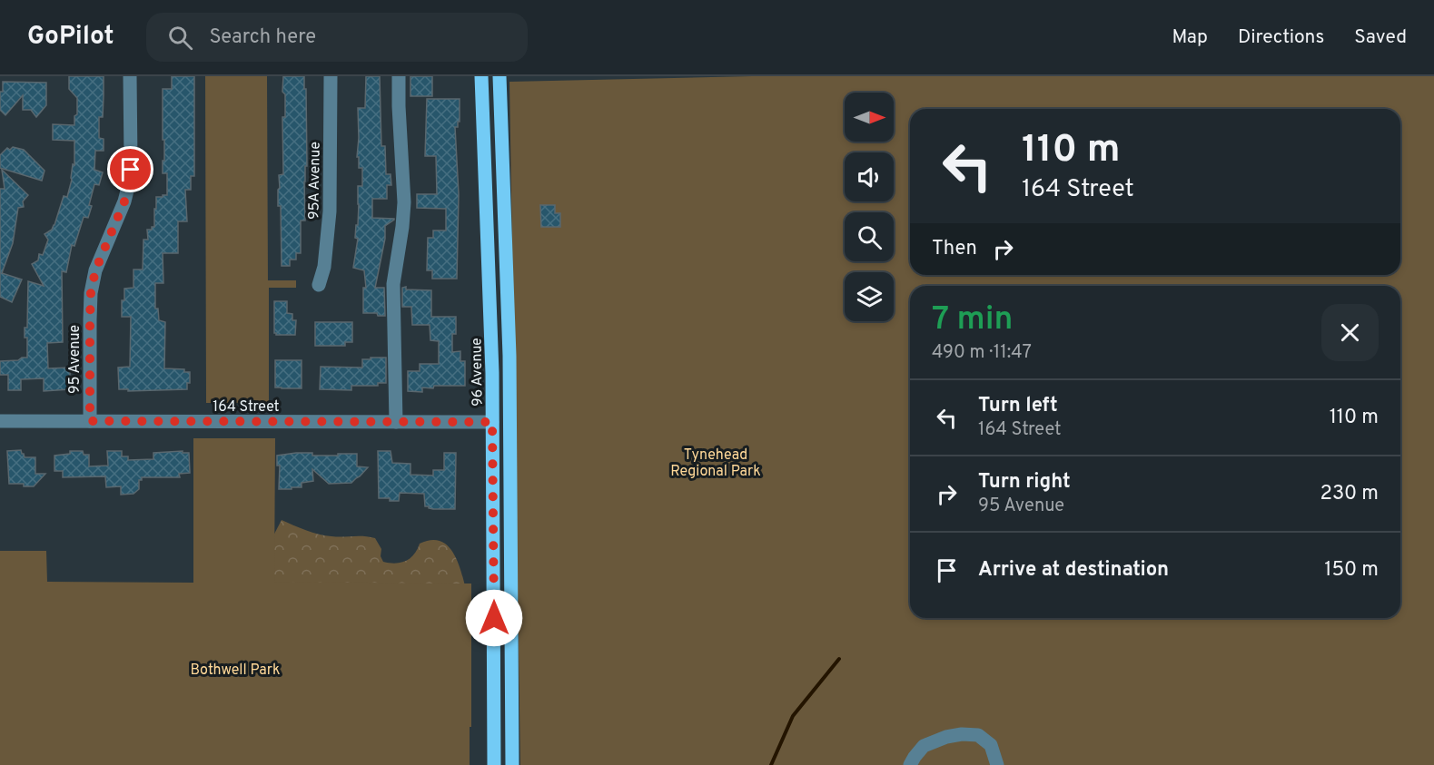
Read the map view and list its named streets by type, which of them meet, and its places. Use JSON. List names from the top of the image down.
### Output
{
  "streets": {
    "main road": ["96 Avenue"],
    "street": ["95A Avenue", "95 Avenue", "164 Street"]
  },
  "crossings": [
    ["95 Avenue", "164 Street"],
    ["96 Avenue", "164 Street"]
  ],
  "parks": ["Tynehead Regional Park", "Bothwell Park"],
  "north": "right",
  "page": {
    "header": "GoPilot",
    "search": "Search here",
    "nav": ["Map", "Directions", "Saved"],
    "turn": ["110 m", "164 Street"],
    "then": "Then",
    "heading": ["7 min", "490 m · 11:47"],
    "list": [
      {
        "name": "Turn left",
        "note": "164 Street",
        "value": "110 m"
      },
      {
        "name": "Turn right",
        "note": "95 Avenue",
        "value": "230 m"
      },
      {
        "name": "Arrive at destination",
        "value": "150 m"
      }
    ]
  }
}
